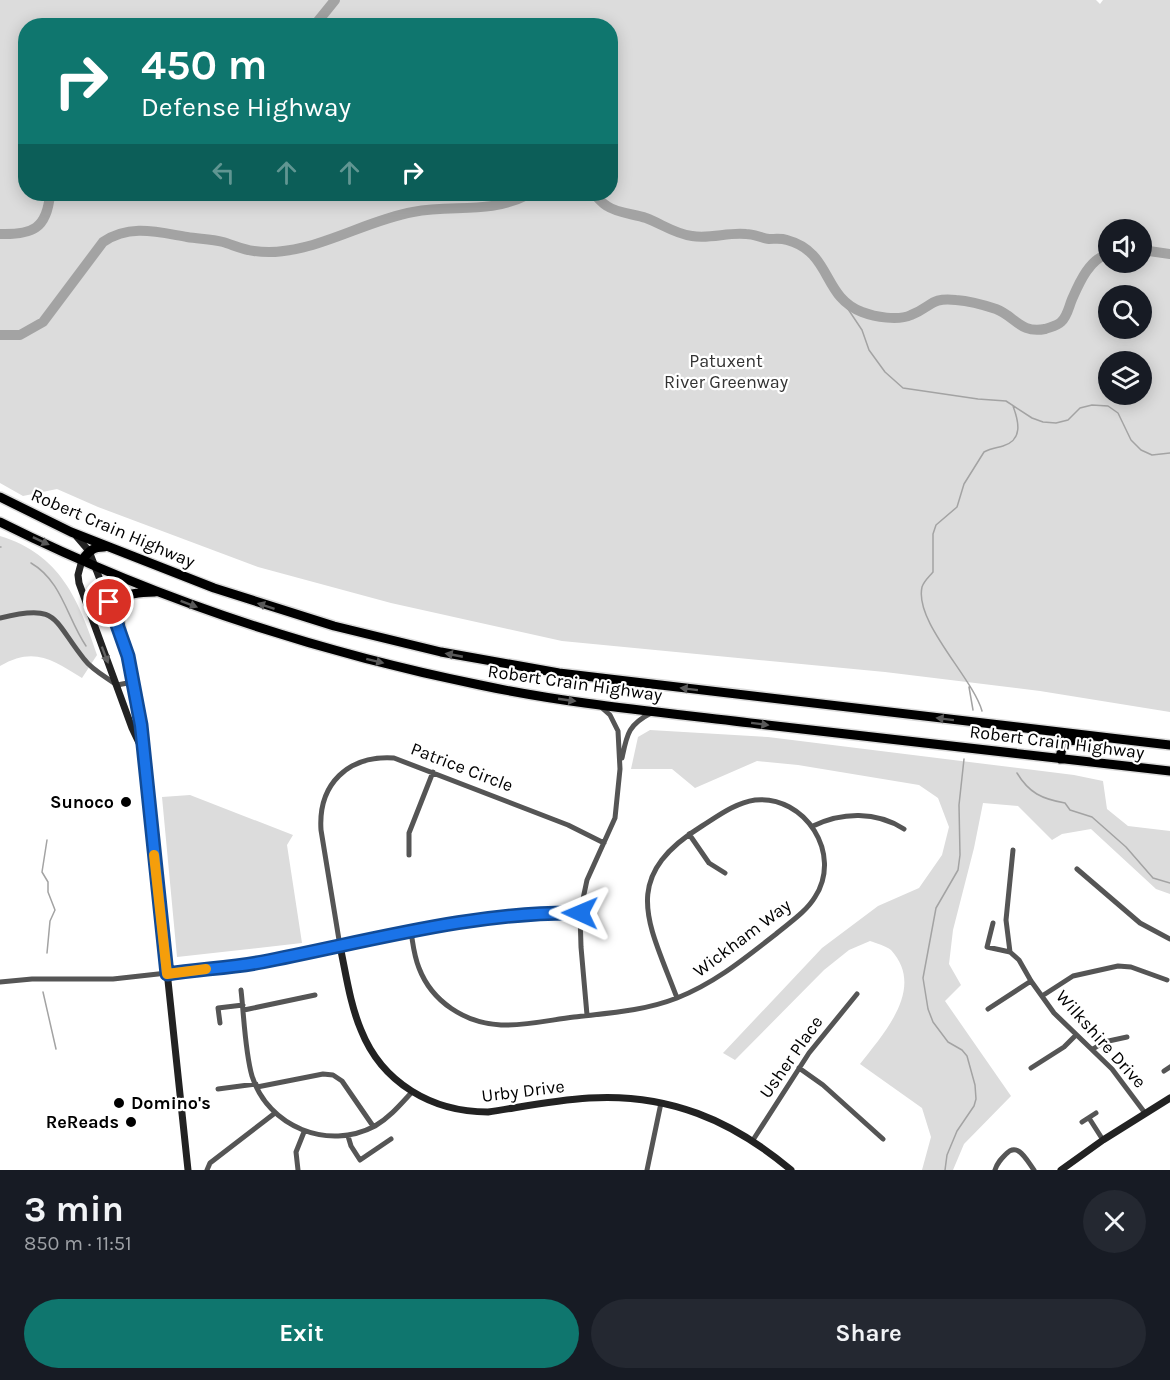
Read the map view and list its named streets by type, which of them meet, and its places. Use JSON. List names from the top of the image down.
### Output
{
  "streets": {
    "highway": ["Robert Crain Highway"],
    "street": [
      "Patrice Circle",
      "Wickham Way",
      "Wilkshire Drive",
      "Usher Place",
      "Urby Drive"
    ]
  },
  "crossings": [
    ["Patrice Circle", "Urby Drive"],
    ["Usher Place", "Urby Drive"]
  ],
  "parks": ["Patuxent River Greenway"],
  "places": ["Sunoco", "Domino's", "ReReads"],
  "page": {
    "turn": ["450 m", "Defense Highway"],
    "heading": ["3 min", "850 m · 11:51"],
    "buttons": ["Exit", "Share"]
  }
}
